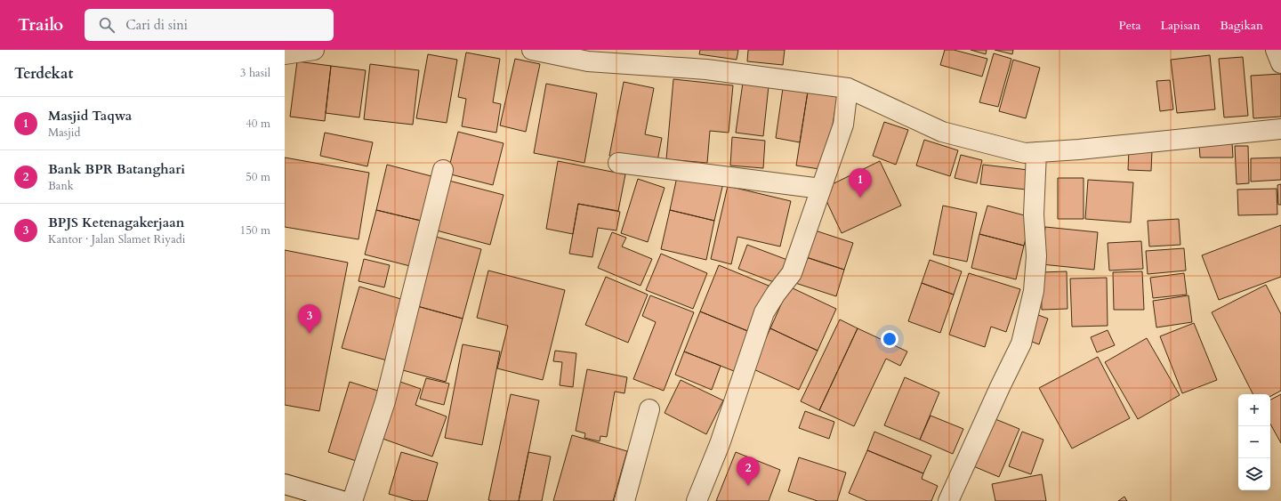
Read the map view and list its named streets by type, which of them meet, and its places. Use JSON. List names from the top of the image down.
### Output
{
  "page": {
    "header": "Trailo",
    "search": "Cari di sini",
    "nav": ["Peta", "Lapisan", "Bagikan"],
    "heading": ["Terdekat", "3 hasil"],
    "list": [
      {
        "mark": "1",
        "name": "Masjid Taqwa",
        "note": "Masjid",
        "value": "40 m"
      },
      {
        "mark": "2",
        "name": "Bank BPR Batanghari",
        "note": "Bank",
        "value": "50 m"
      },
      {
        "mark": "3",
        "name": "BPJS Ketenagakerjaan",
        "note": "Kantor · Jalan Slamet Riyadi",
        "value": "150 m"
      }
    ],
    "pins": ["1", "3", "2"],
    "map_buttons": ["+", "−"]
  }
}
